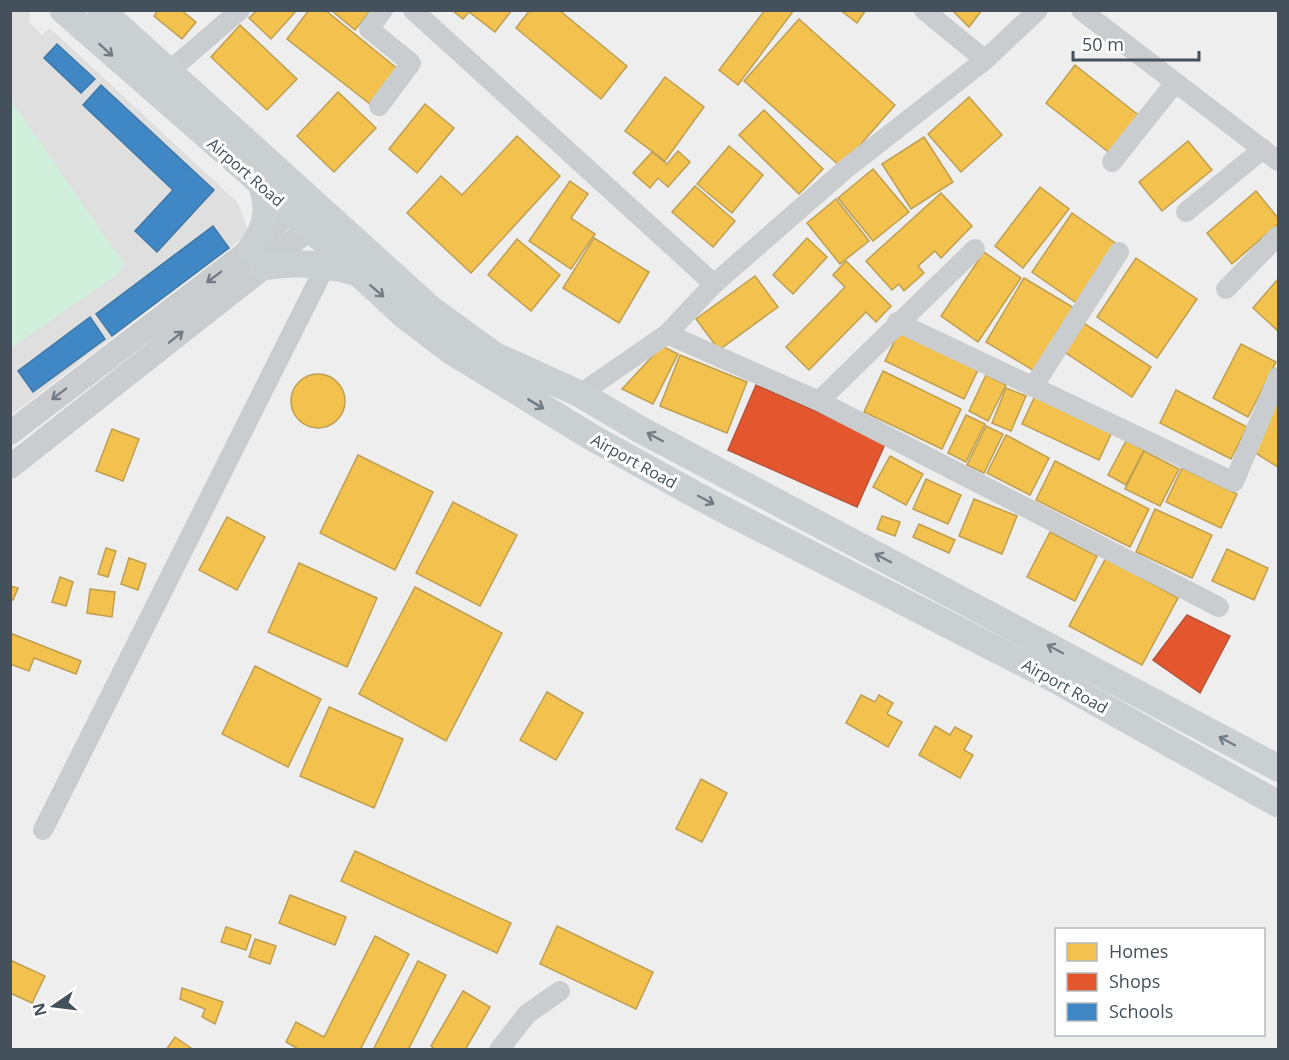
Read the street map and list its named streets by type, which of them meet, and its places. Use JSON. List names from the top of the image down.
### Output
{
  "streets": {
    "main road": ["Airport Road"]
  },
  "legend": ["Homes", "Shops", "Schools"],
  "scale_bar": "50 m",
  "north": "left"
}
